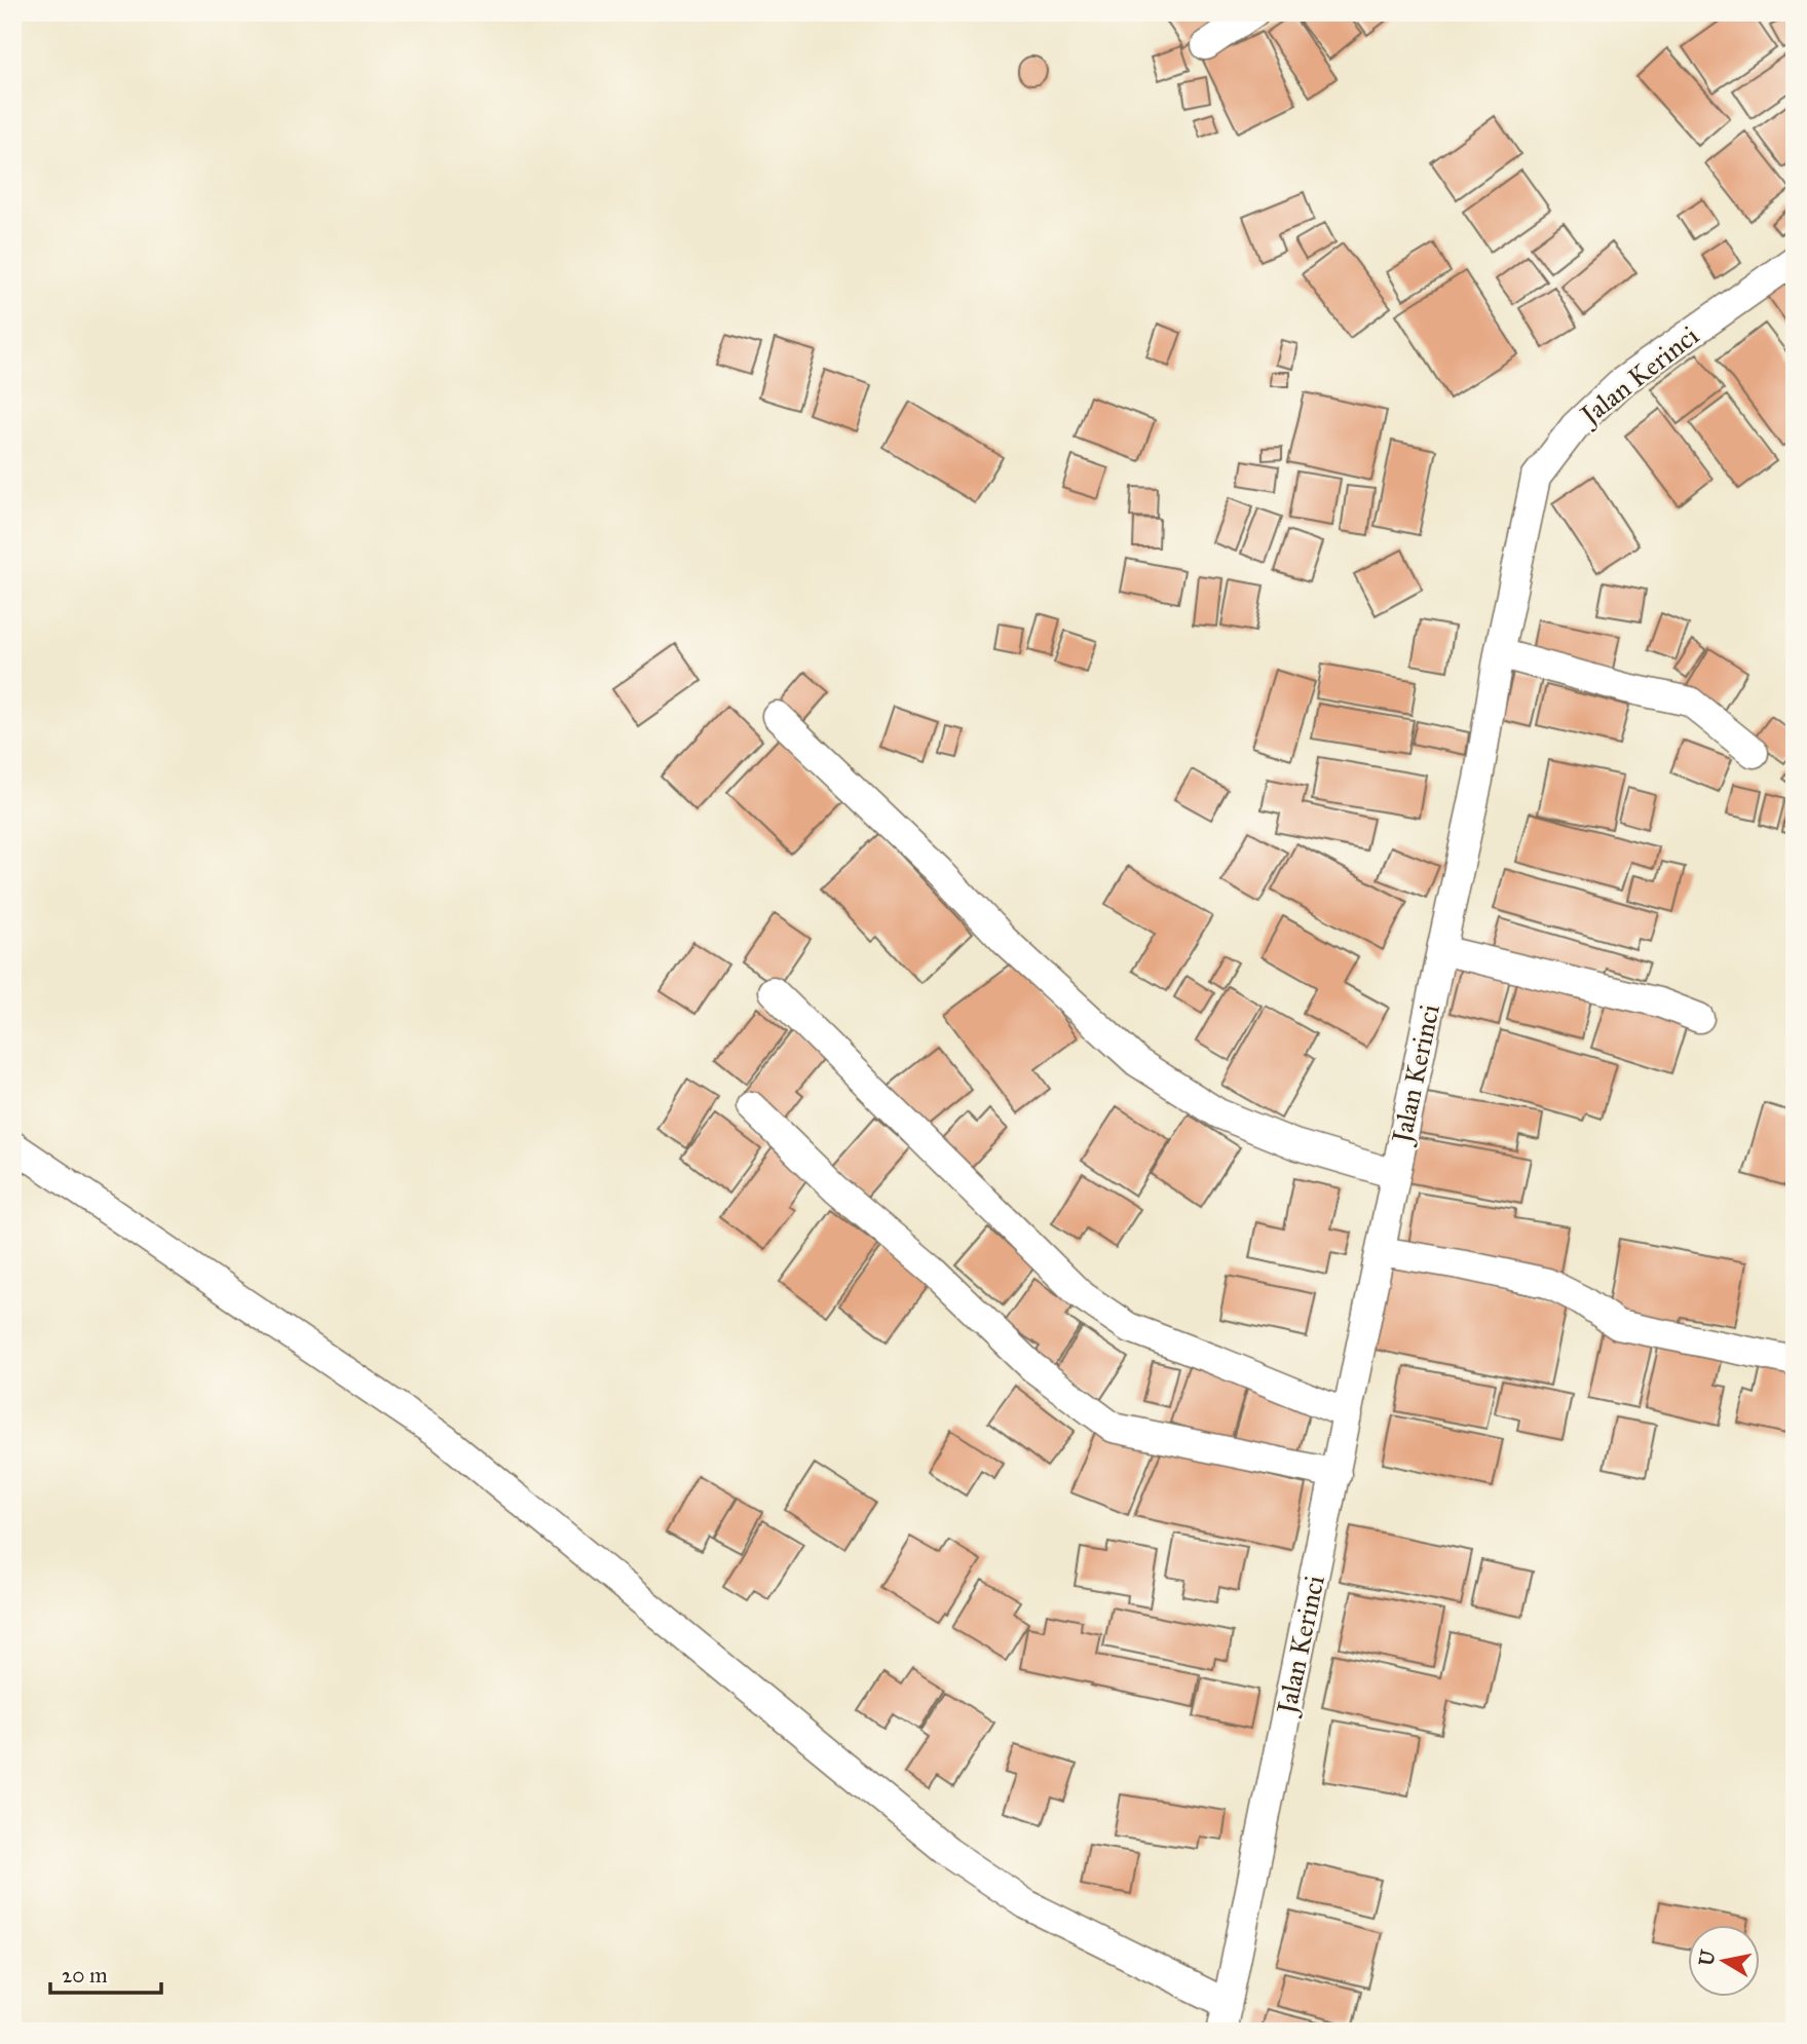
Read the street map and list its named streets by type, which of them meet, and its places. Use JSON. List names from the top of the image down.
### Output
{
  "streets": {
    "street": ["Jalan Kerinci"]
  },
  "scale_bar": "20 m",
  "north": "left"
}
